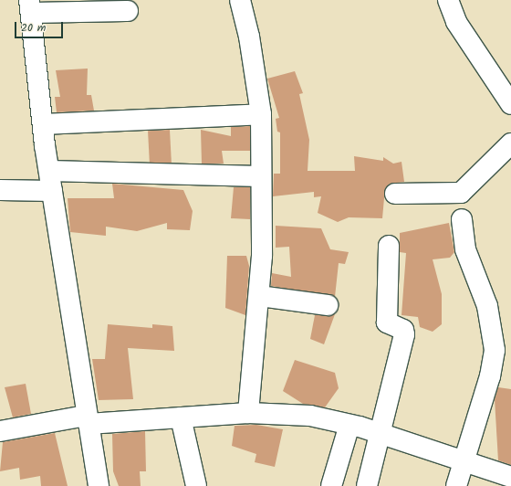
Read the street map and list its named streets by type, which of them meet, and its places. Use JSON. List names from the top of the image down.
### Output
{
  "scale_bar": "20 m"
}
